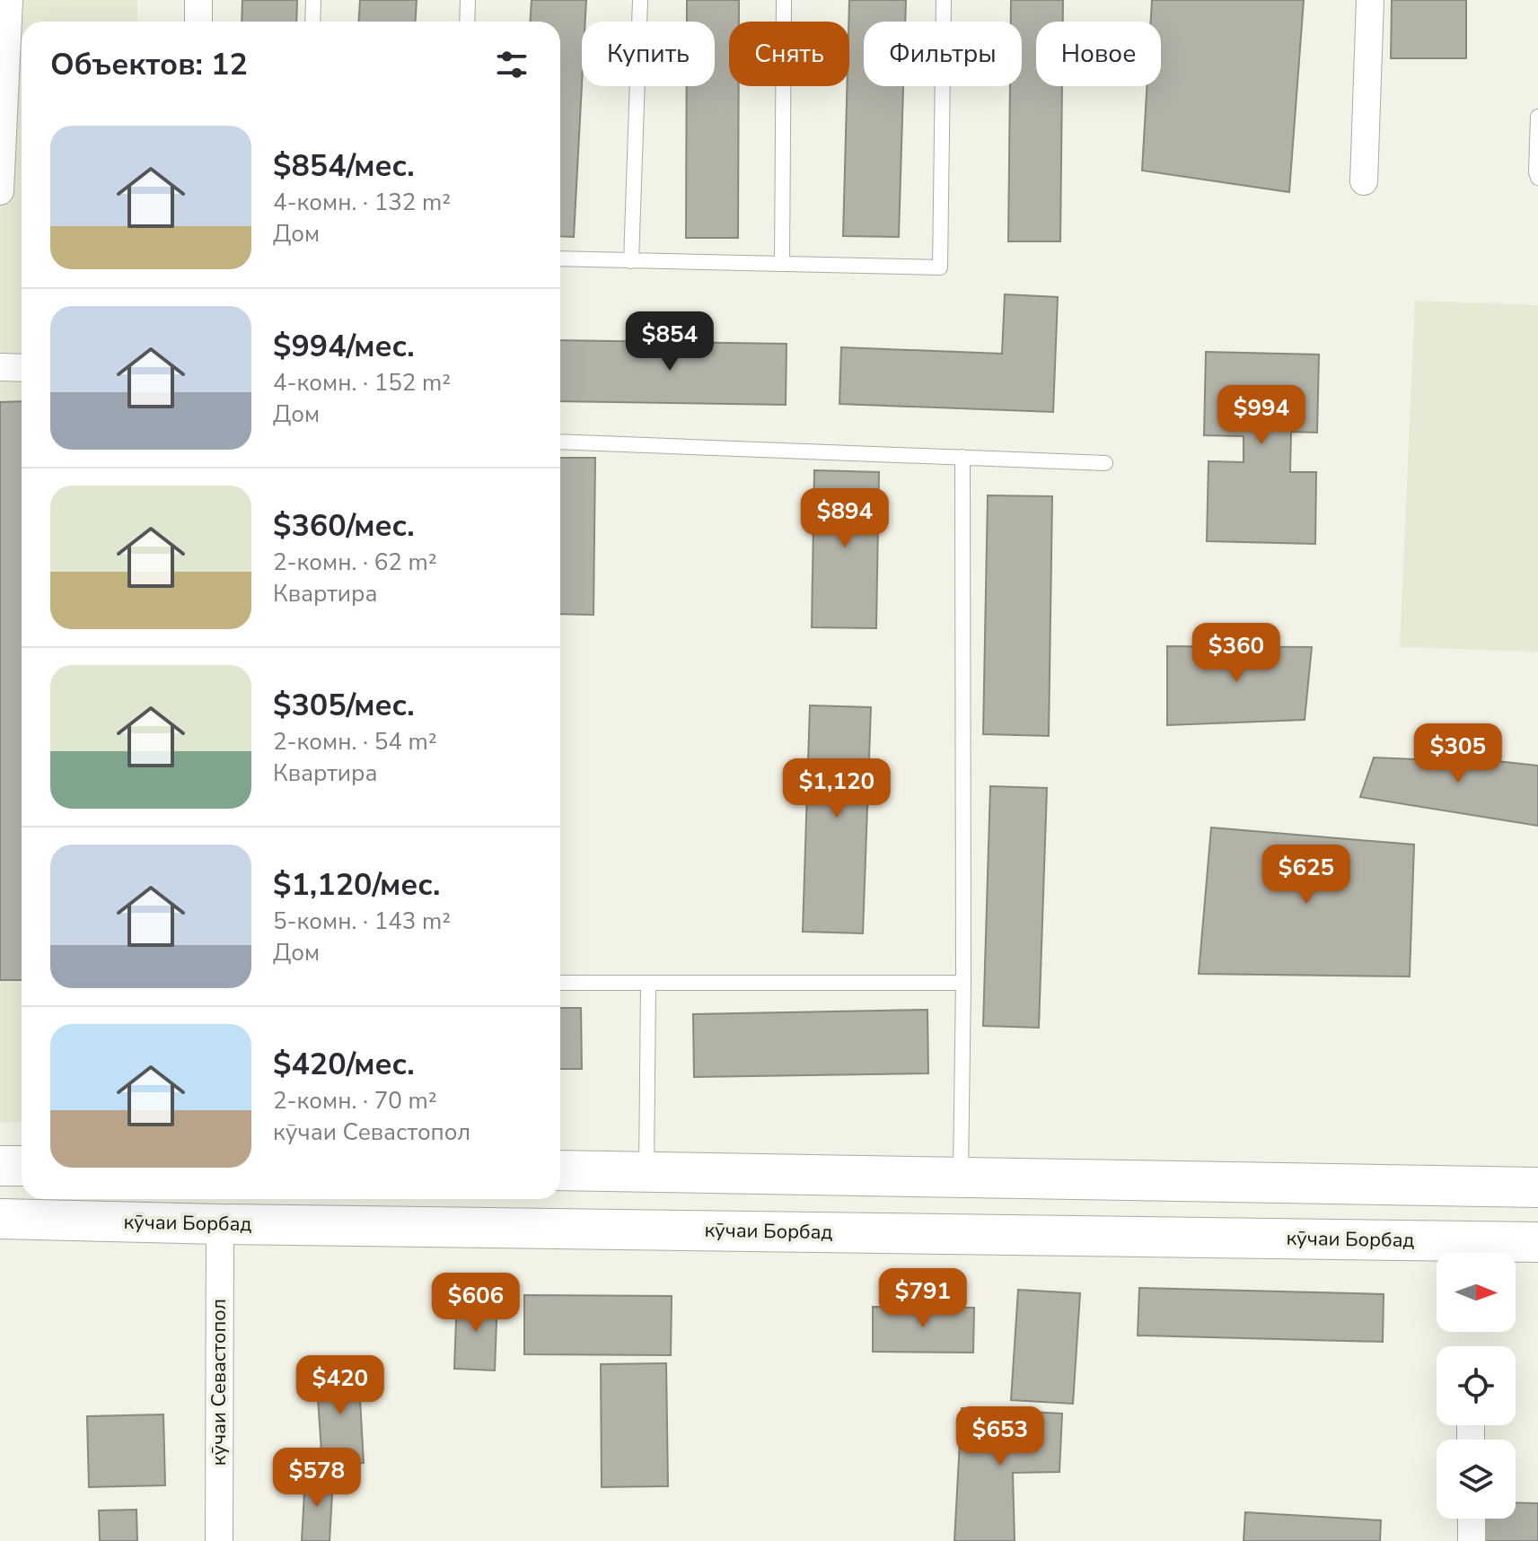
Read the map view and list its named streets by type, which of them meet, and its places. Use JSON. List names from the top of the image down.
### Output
{
  "streets": {
    "main road": ["кӯчаи Борбад"],
    "street": ["кӯчаи Севастопол"]
  },
  "crossings": [
    ["кӯчаи Борбад", "кӯчаи Севастопол"]
  ],
  "north": "right",
  "page": {
    "chip": [
      "Купить",
      "Снять",
      "Фильтры",
      "Новое"
    ],
    "heading": "Объектов: 12",
    "list": [
      {
        "name": "$854/мес.",
        "note": "4-комн. · 132 m² · Дом"
      },
      {
        "name": "$994/мес.",
        "note": "4-комн. · 152 m² · Дом"
      },
      {
        "name": "$360/мес.",
        "note": "2-комн. · 62 m² · Квартира"
      },
      {
        "name": "$305/мес.",
        "note": "2-комн. · 54 m² · Квартира"
      },
      {
        "name": "$1,120/мес.",
        "note": "5-комн. · 143 m² · Дом"
      },
      {
        "name": "$420/мес.",
        "note": "2-комн. · 70 m² · кӯчаи Севастопол"
      }
    ],
    "price": [
      "$854",
      "$994",
      "$894",
      "$360",
      "$305",
      "$1,120",
      "$625",
      "$791",
      "$606",
      "$420",
      "$653",
      "$578"
    ]
  }
}
